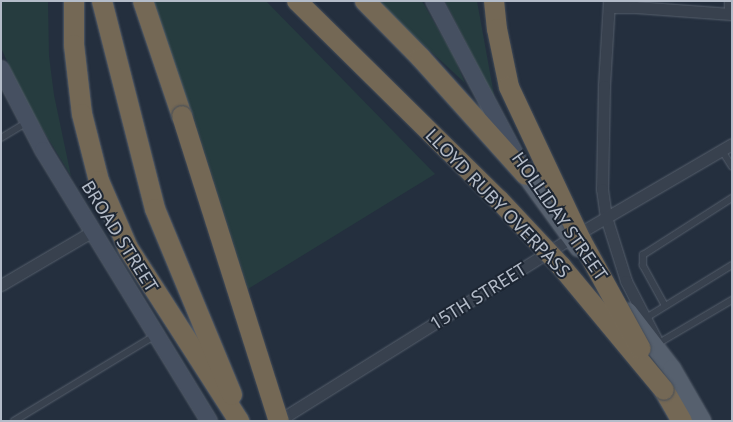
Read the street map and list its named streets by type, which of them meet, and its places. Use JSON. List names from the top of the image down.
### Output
{
  "streets": {
    "highway": ["LLOYD RUBY OVERPASS"],
    "main road": ["HOLLIDAY STREET", "BROAD STREET"],
    "street": ["15TH STREET"]
  },
  "crossings": [
    ["HOLLIDAY STREET", "15TH STREET"]
  ]
}
